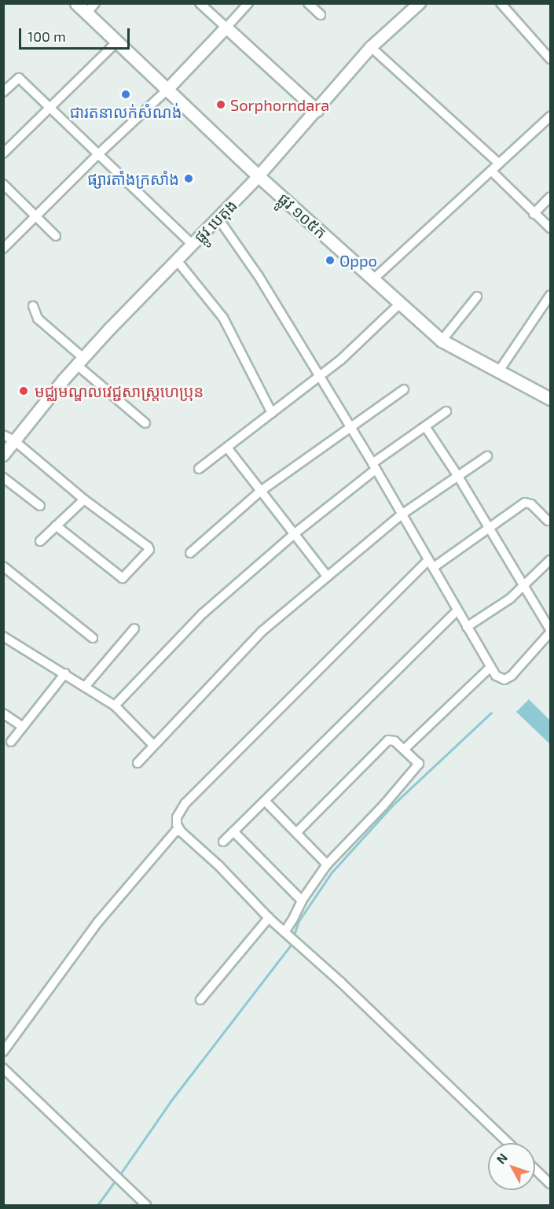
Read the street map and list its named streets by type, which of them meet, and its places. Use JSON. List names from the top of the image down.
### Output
{
  "streets": {
    "main road": ["ផ្លូវ ១០៥ក"],
    "street": ["ផ្លូវ បេតុង"]
  },
  "crossings": [
    ["ផ្លូវ ១០៥ក", "ផ្លូវ បេតុង"]
  ],
  "places": [
    "ជារតនាលក់សំណង់",
    "Sorphorndara",
    "ផ្សារតាំងក្រសាំង",
    "Oppo",
    "មជ្ឈមណ្ឌលវេជ្ជសាស្ត្រហេប្រុន"
  ],
  "scale_bar": "100 m",
  "north": "top left"
}
